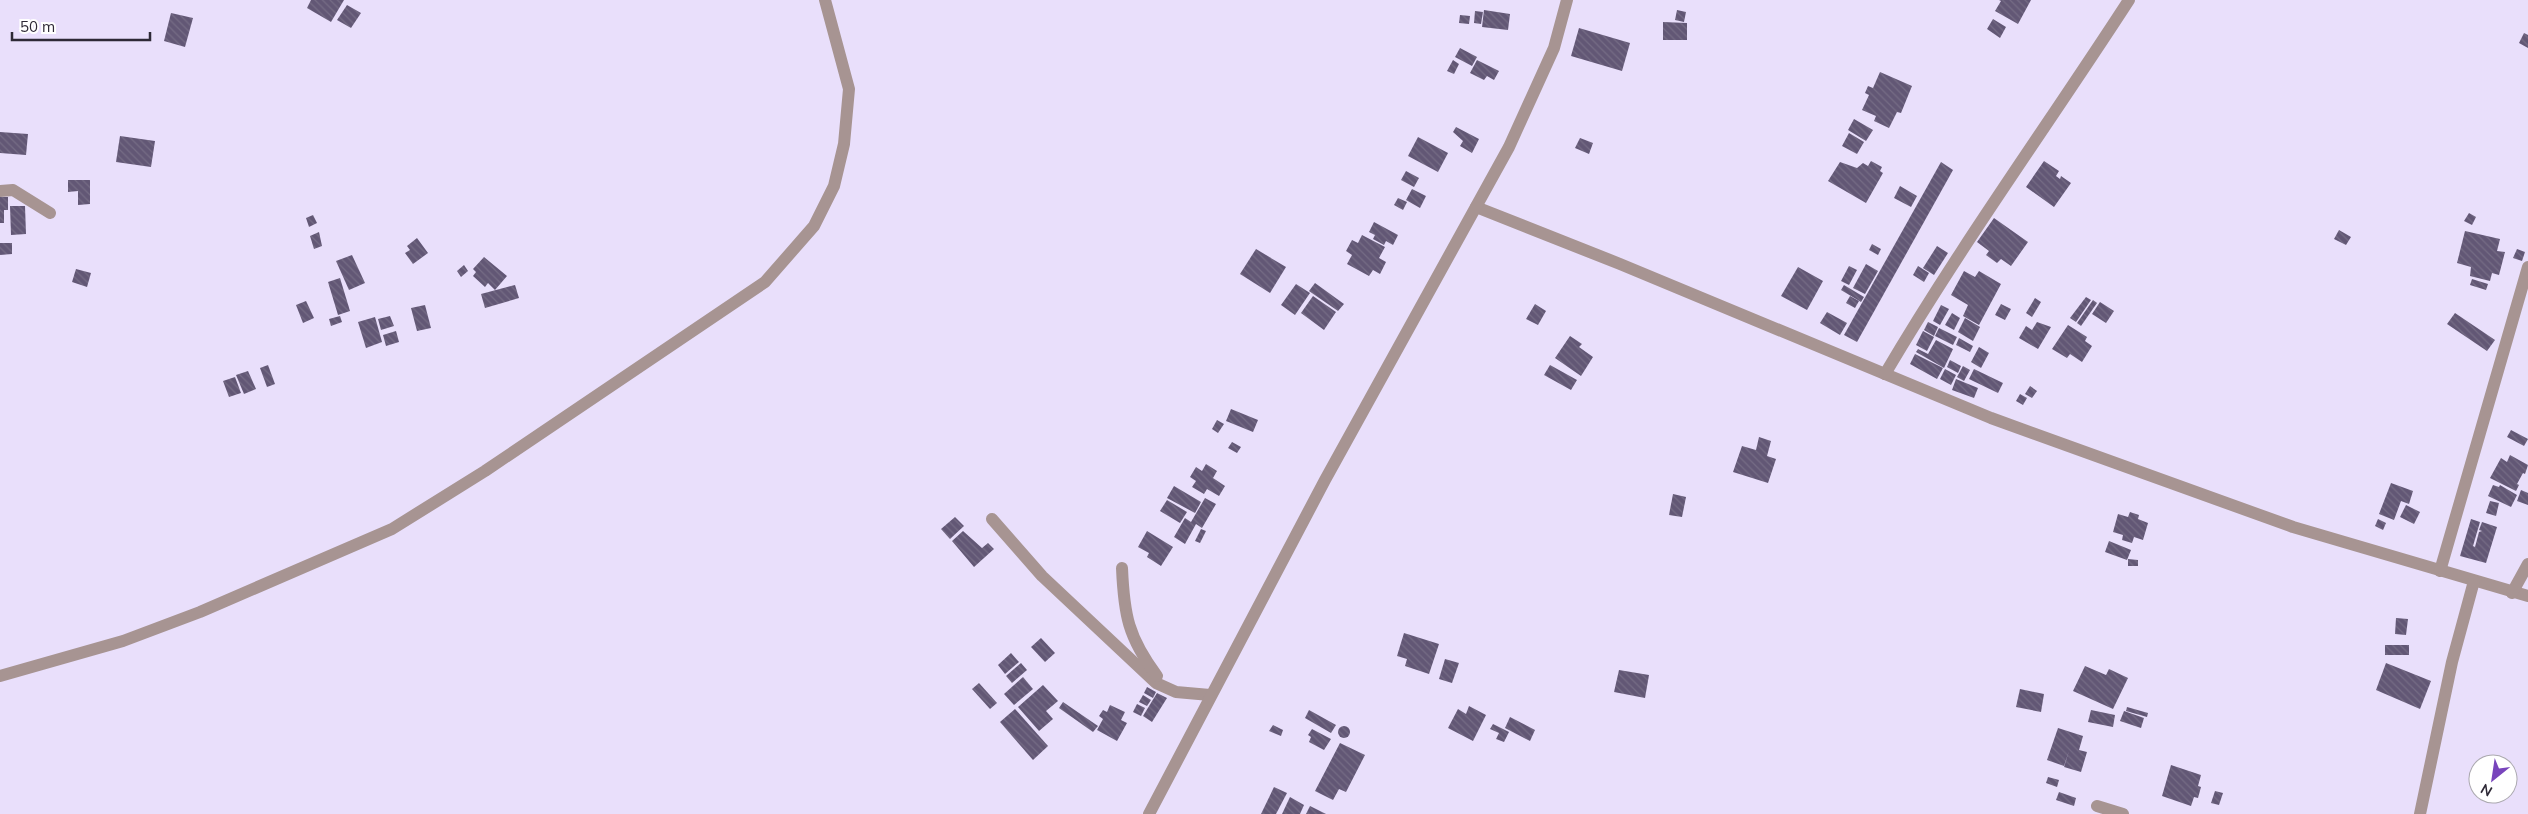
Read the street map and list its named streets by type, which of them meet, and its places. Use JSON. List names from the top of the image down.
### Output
{
  "scale_bar": "50 m",
  "north": "bottom left"
}
